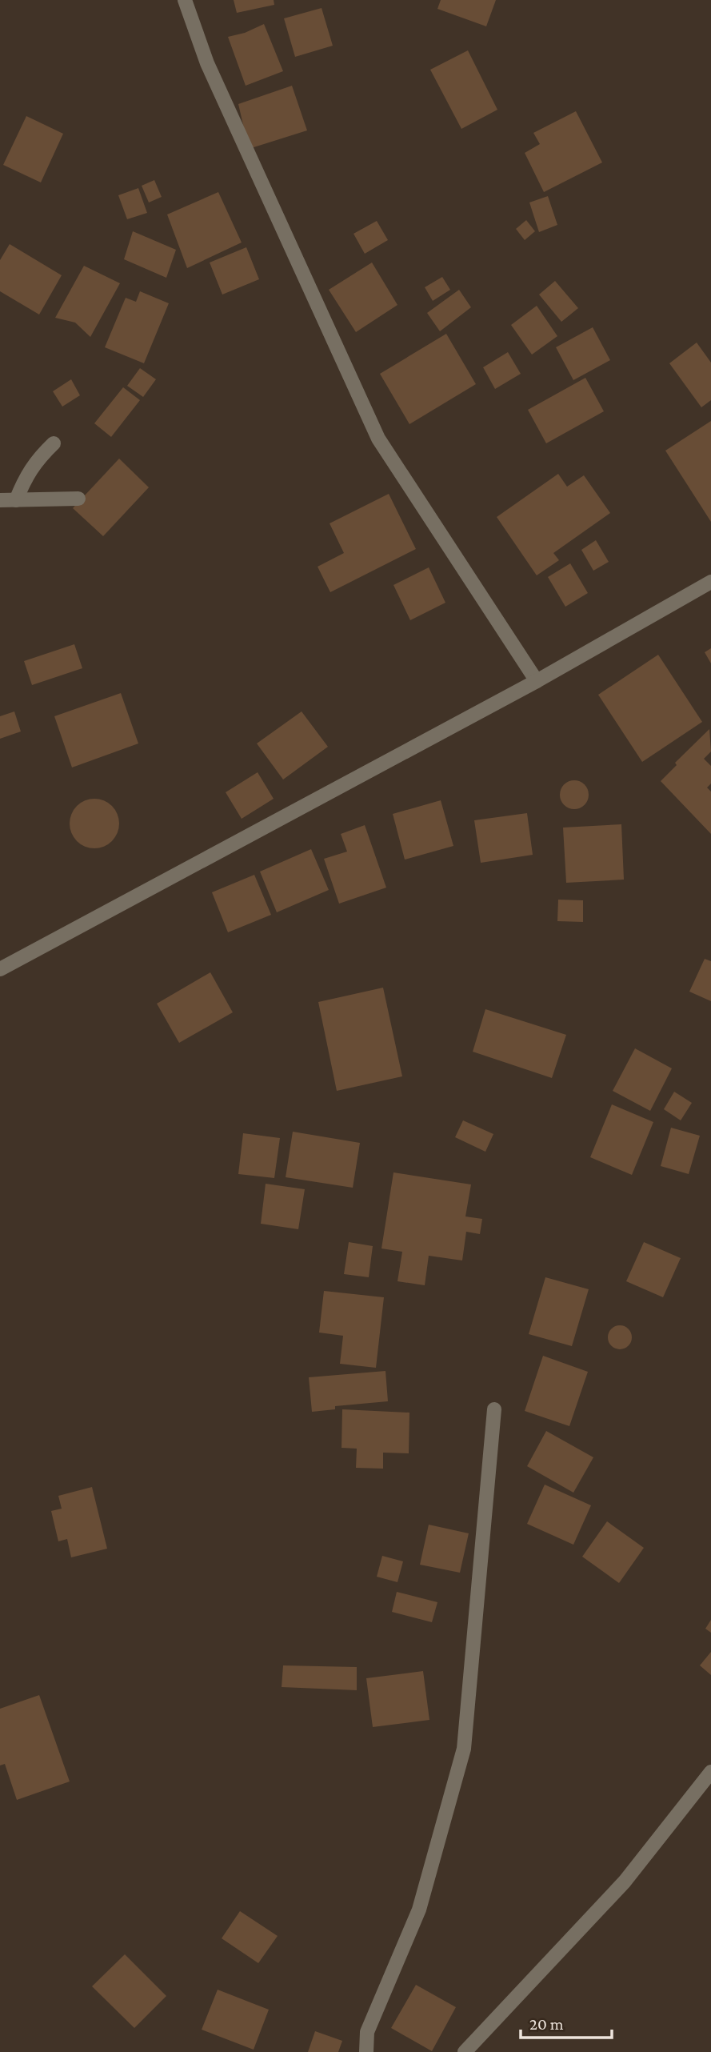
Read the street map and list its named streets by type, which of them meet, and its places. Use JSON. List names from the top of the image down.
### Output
{
  "scale_bar": "20 m"
}
